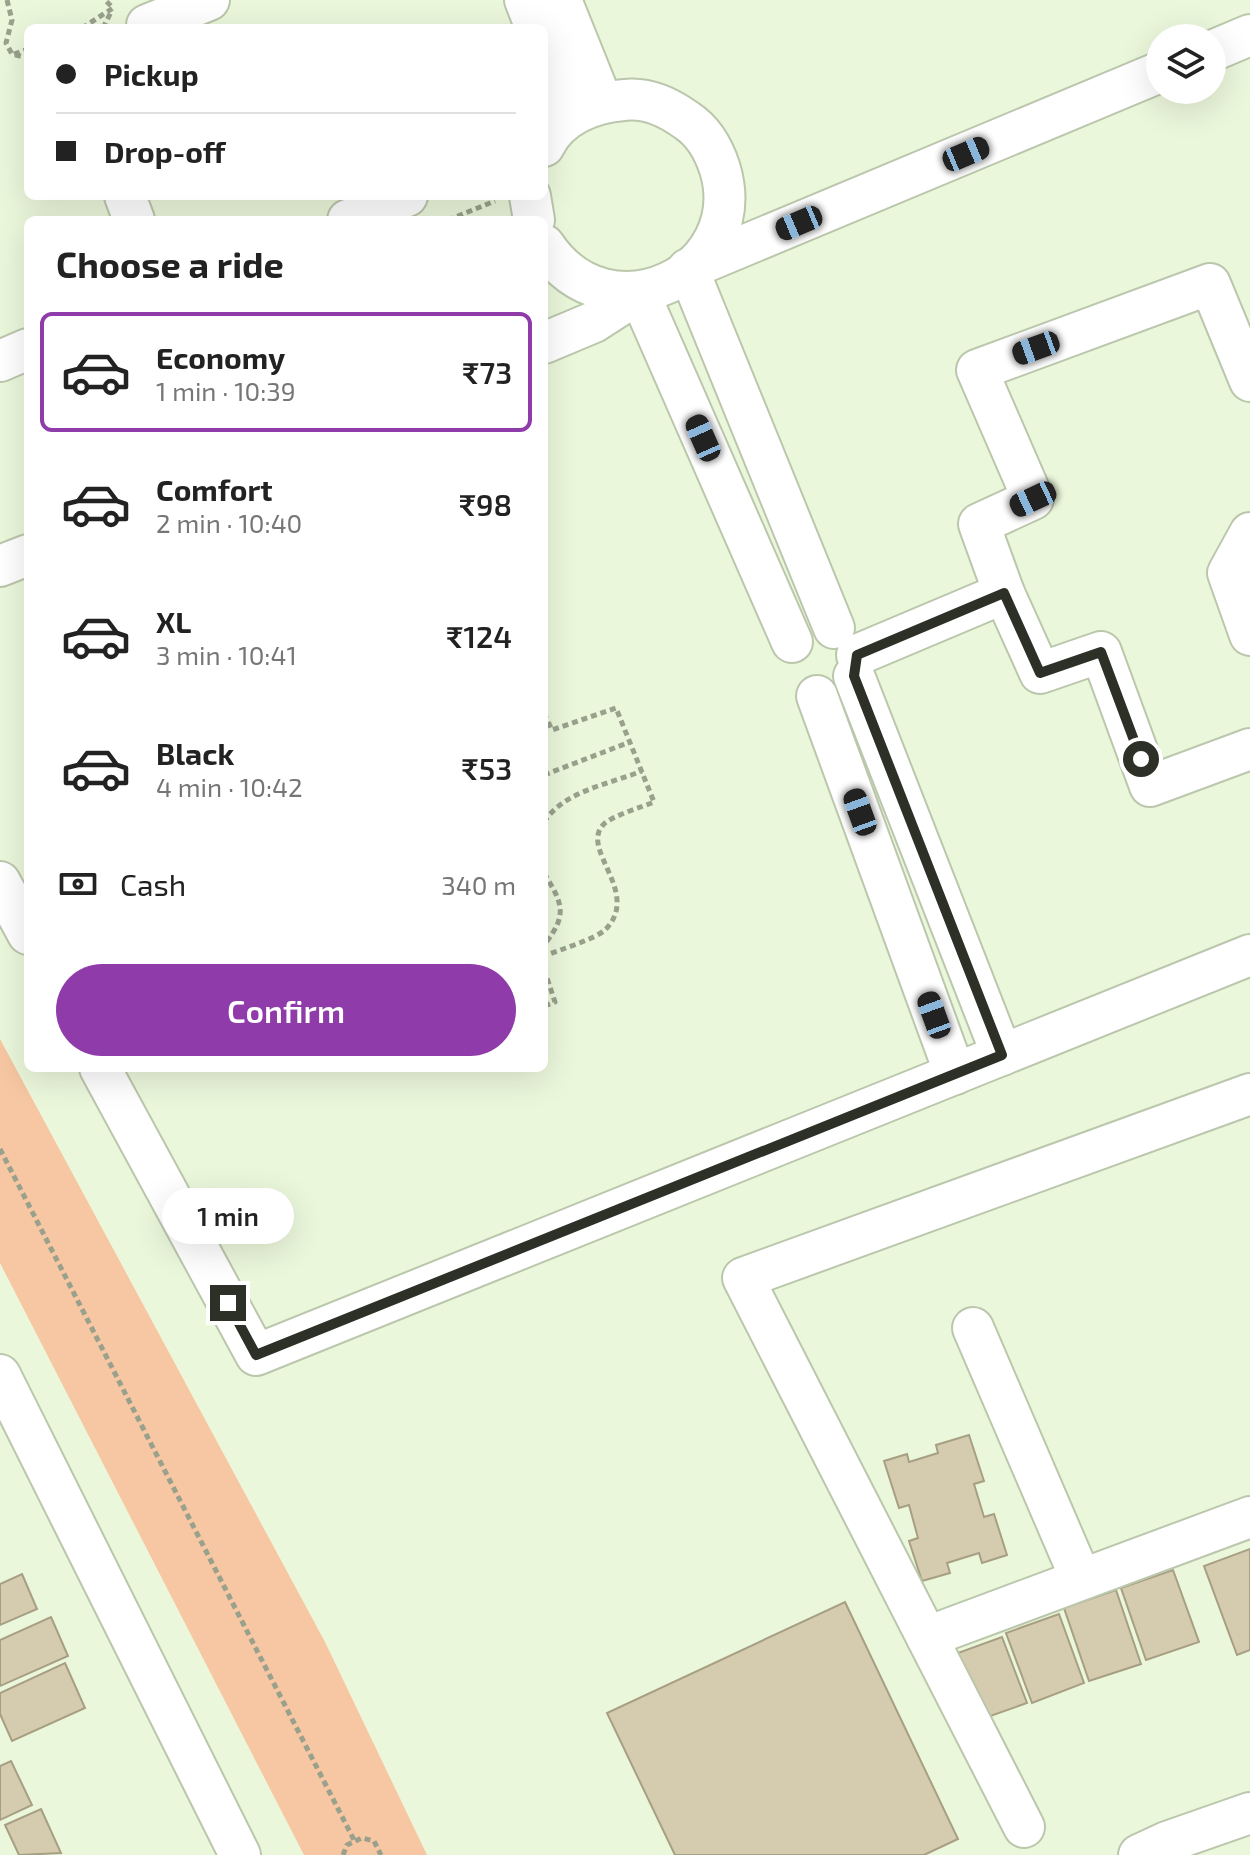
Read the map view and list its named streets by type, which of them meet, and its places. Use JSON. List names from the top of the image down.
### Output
{
  "page": {
    "banner": ["Pickup", "Drop-off"],
    "heading": "Choose a ride",
    "list": [
      {
        "name": "Economy",
        "note": "1 min · 10:39",
        "value": "₹73"
      },
      {
        "name": "Comfort",
        "note": "2 min · 10:40",
        "value": "₹98"
      },
      {
        "name": "XL",
        "note": "3 min · 10:41",
        "value": "₹124"
      },
      {
        "name": "Black",
        "note": "4 min · 10:42",
        "value": "₹53"
      }
    ],
    "pay": ["Cash", "340 m"],
    "buttons": "Confirm",
    "bubble": "1 min"
  }
}
